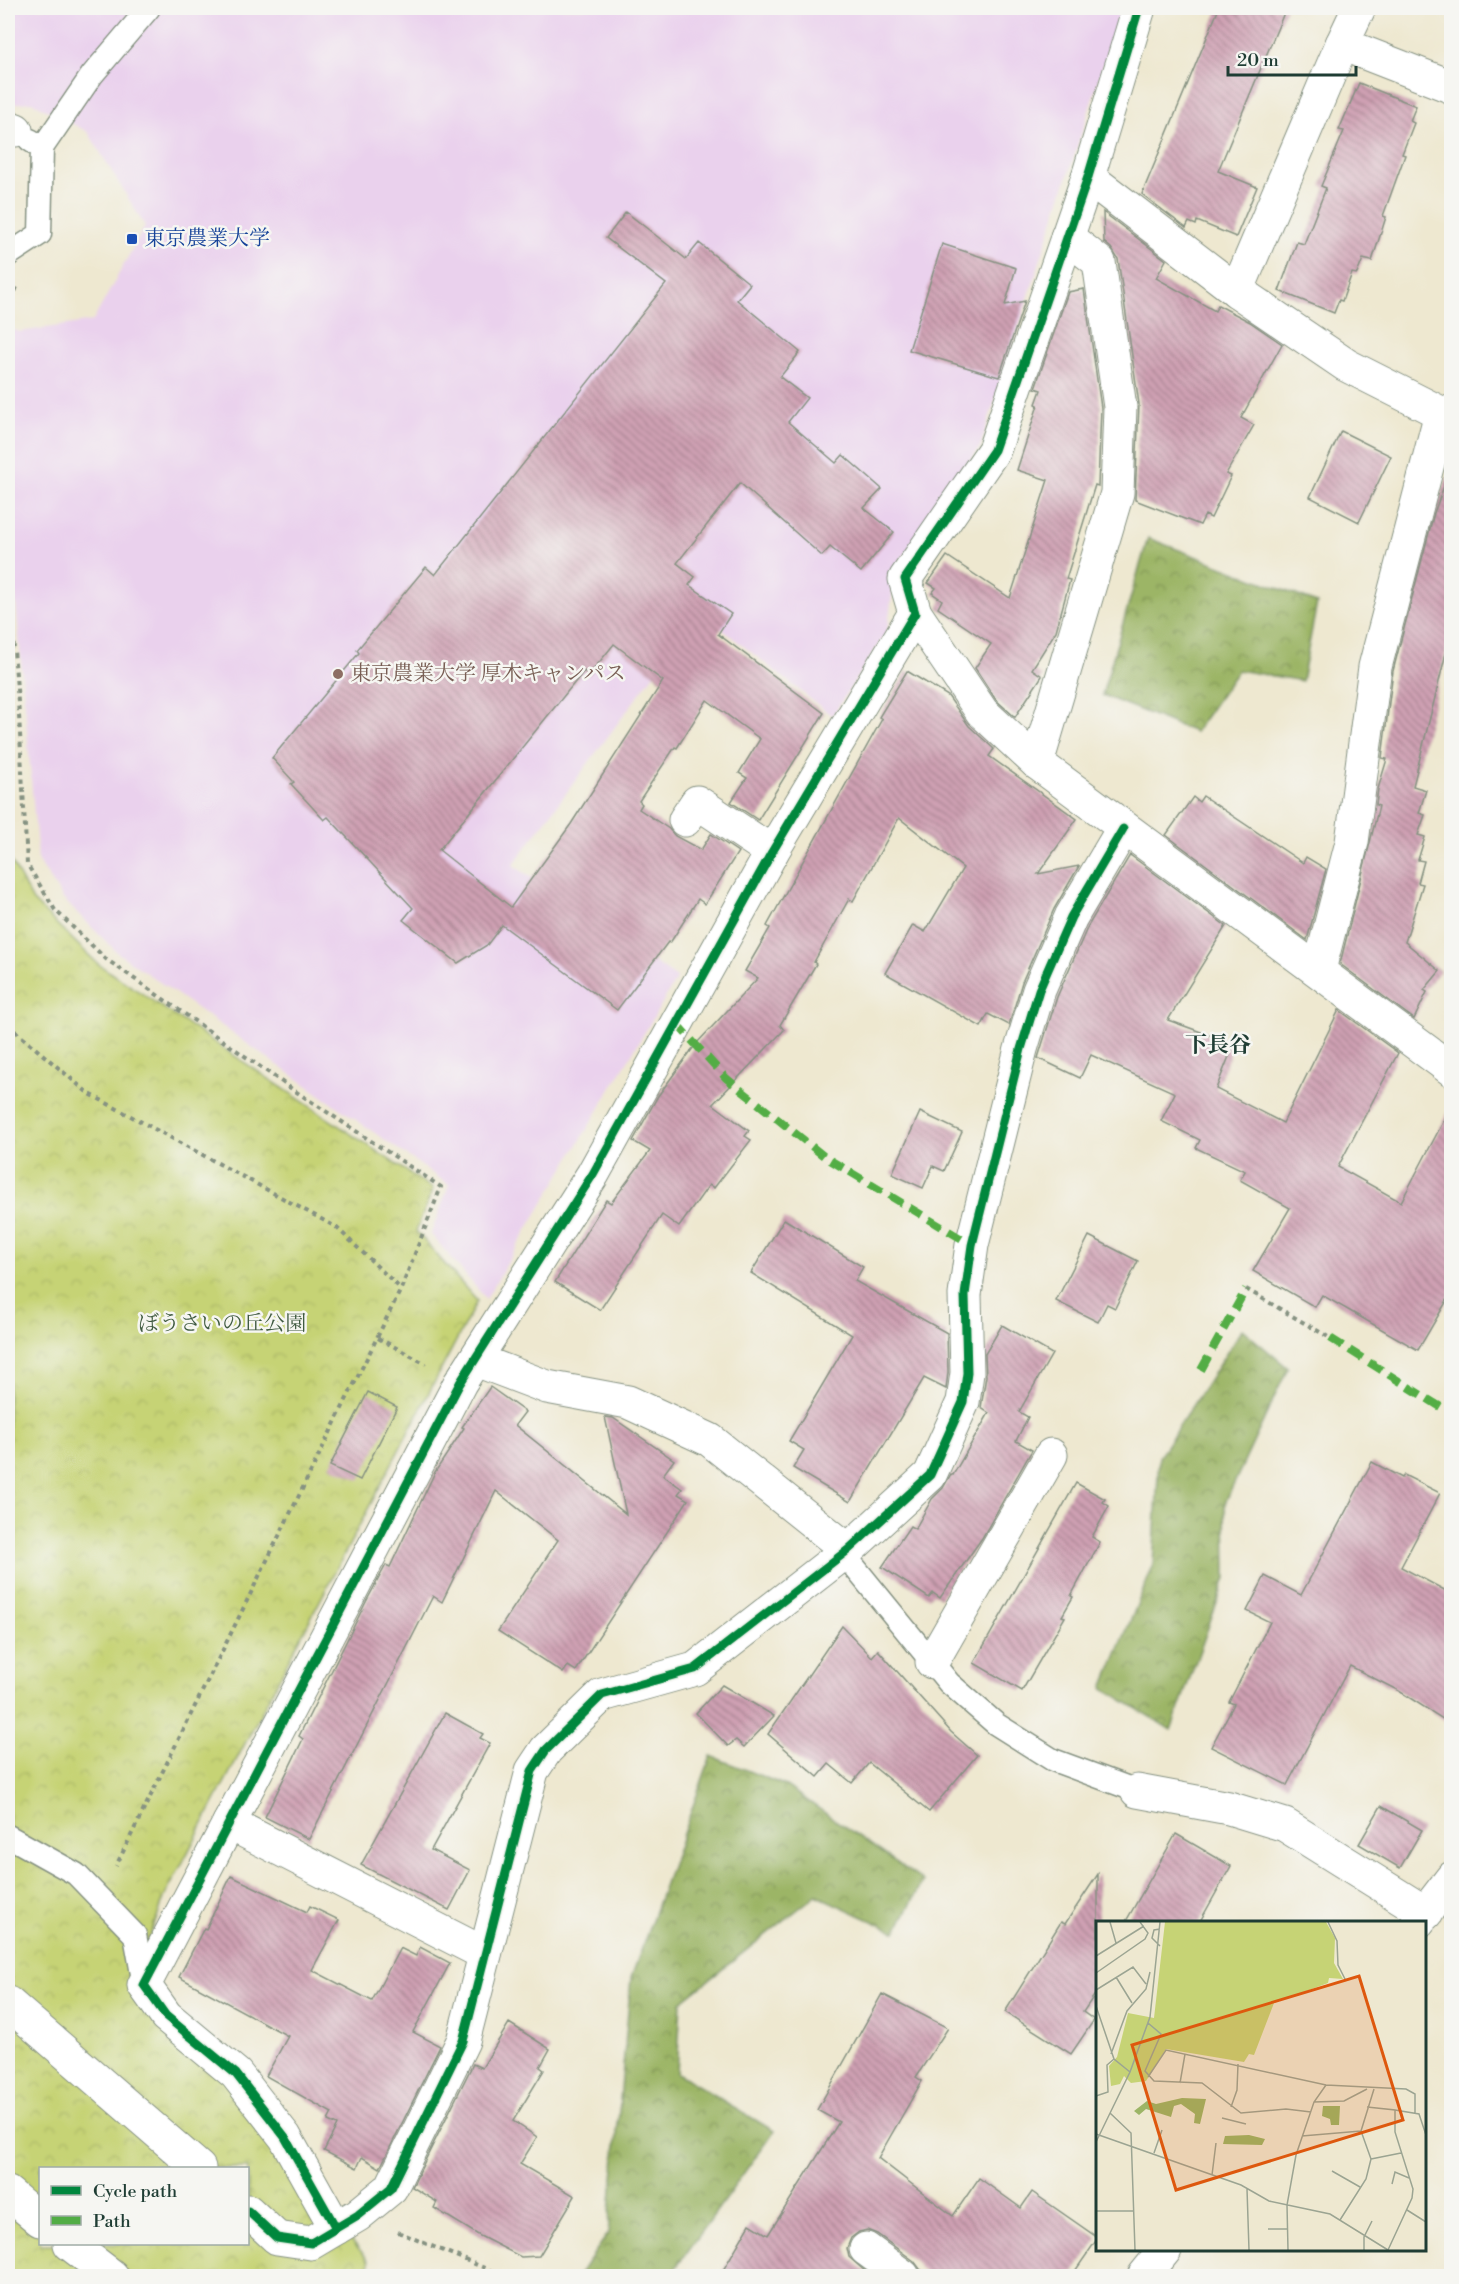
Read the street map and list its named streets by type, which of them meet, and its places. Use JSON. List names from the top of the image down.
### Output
{
  "districts": ["下長谷"],
  "parks": ["ぼうさいの丘公園"],
  "places": {
    "transit": ["東京農業大学"],
    "other": ["東京農業大学 厚木キャンパス"]
  },
  "legend": ["Cycle path", "Path"],
  "scale_bar": "20 m"
}
